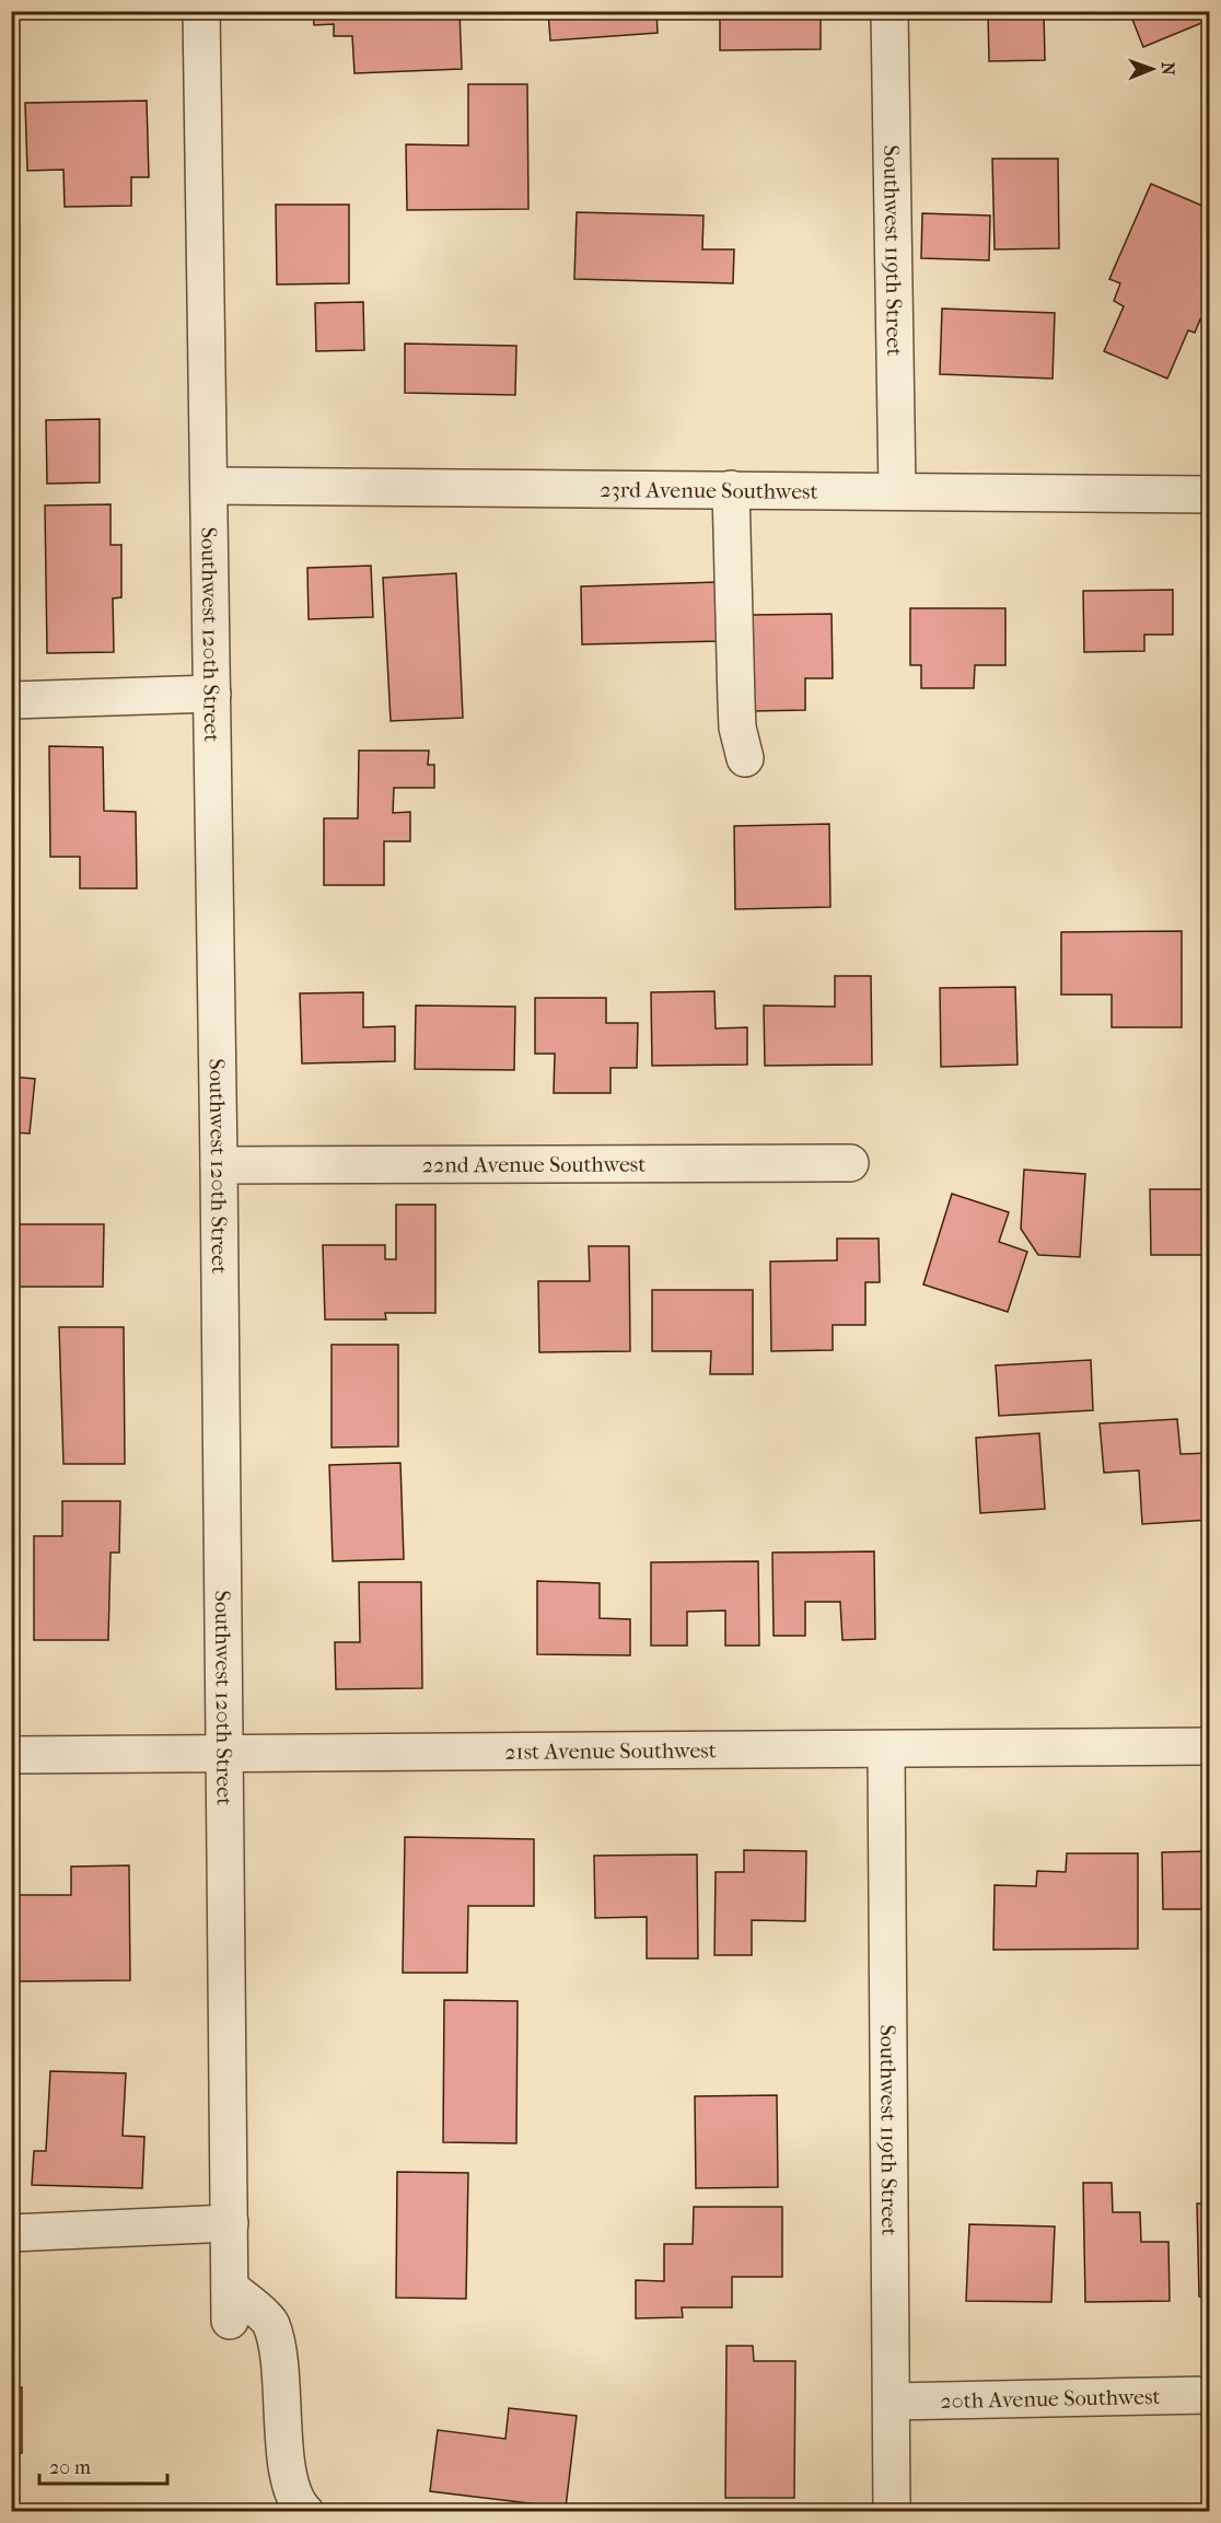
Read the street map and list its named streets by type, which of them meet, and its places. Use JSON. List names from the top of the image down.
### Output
{
  "streets": {
    "street": [
      "Southwest 119th Street",
      "23rd Avenue Southwest",
      "Southwest 120th Street",
      "22nd Avenue Southwest",
      "21st Avenue Southwest",
      "20th Avenue Southwest"
    ]
  },
  "crossings": [
    ["Southwest 119th Street", "23rd Avenue Southwest"],
    ["Southwest 119th Street", "21st Avenue Southwest"],
    ["Southwest 119th Street", "20th Avenue Southwest"],
    ["23rd Avenue Southwest", "Southwest 120th Street"],
    ["Southwest 120th Street", "22nd Avenue Southwest"],
    ["Southwest 120th Street", "21st Avenue Southwest"]
  ],
  "scale_bar": "20 m",
  "north": "right"
}
